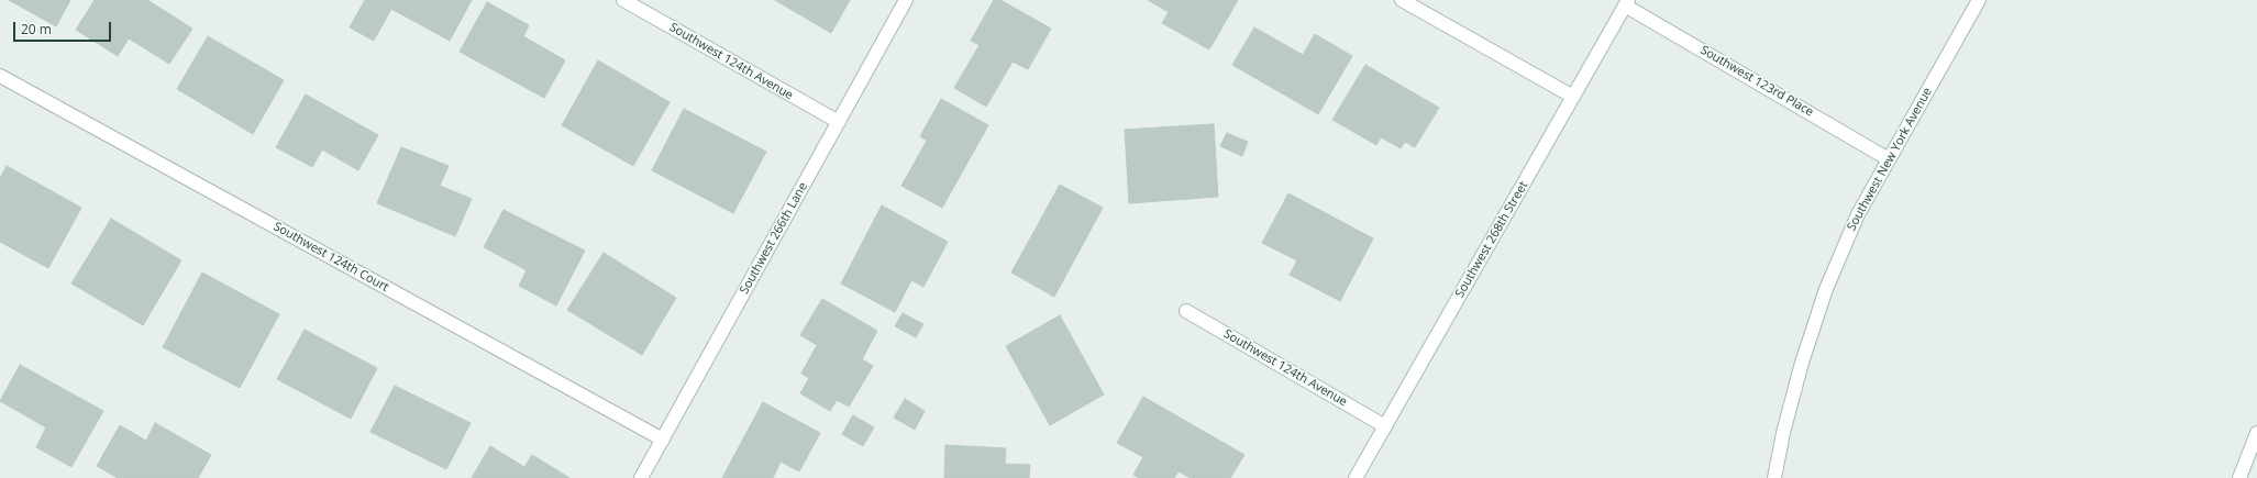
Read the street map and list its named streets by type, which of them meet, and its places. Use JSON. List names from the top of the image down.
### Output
{
  "streets": {
    "street": [
      "Southwest 124th Avenue",
      "Southwest 123rd Place",
      "Southwest New York Avenue",
      "Southwest 266th Lane",
      "Southwest 268th Street",
      "Southwest 124th Court"
    ]
  },
  "crossings": [
    ["Southwest 124th Avenue", "Southwest 266th Lane"],
    ["Southwest 124th Avenue", "Southwest 268th Street"],
    ["Southwest 123rd Place", "Southwest New York Avenue"],
    ["Southwest 123rd Place", "Southwest 268th Street"],
    ["Southwest 266th Lane", "Southwest 124th Court"]
  ],
  "scale_bar": "20 m"
}
